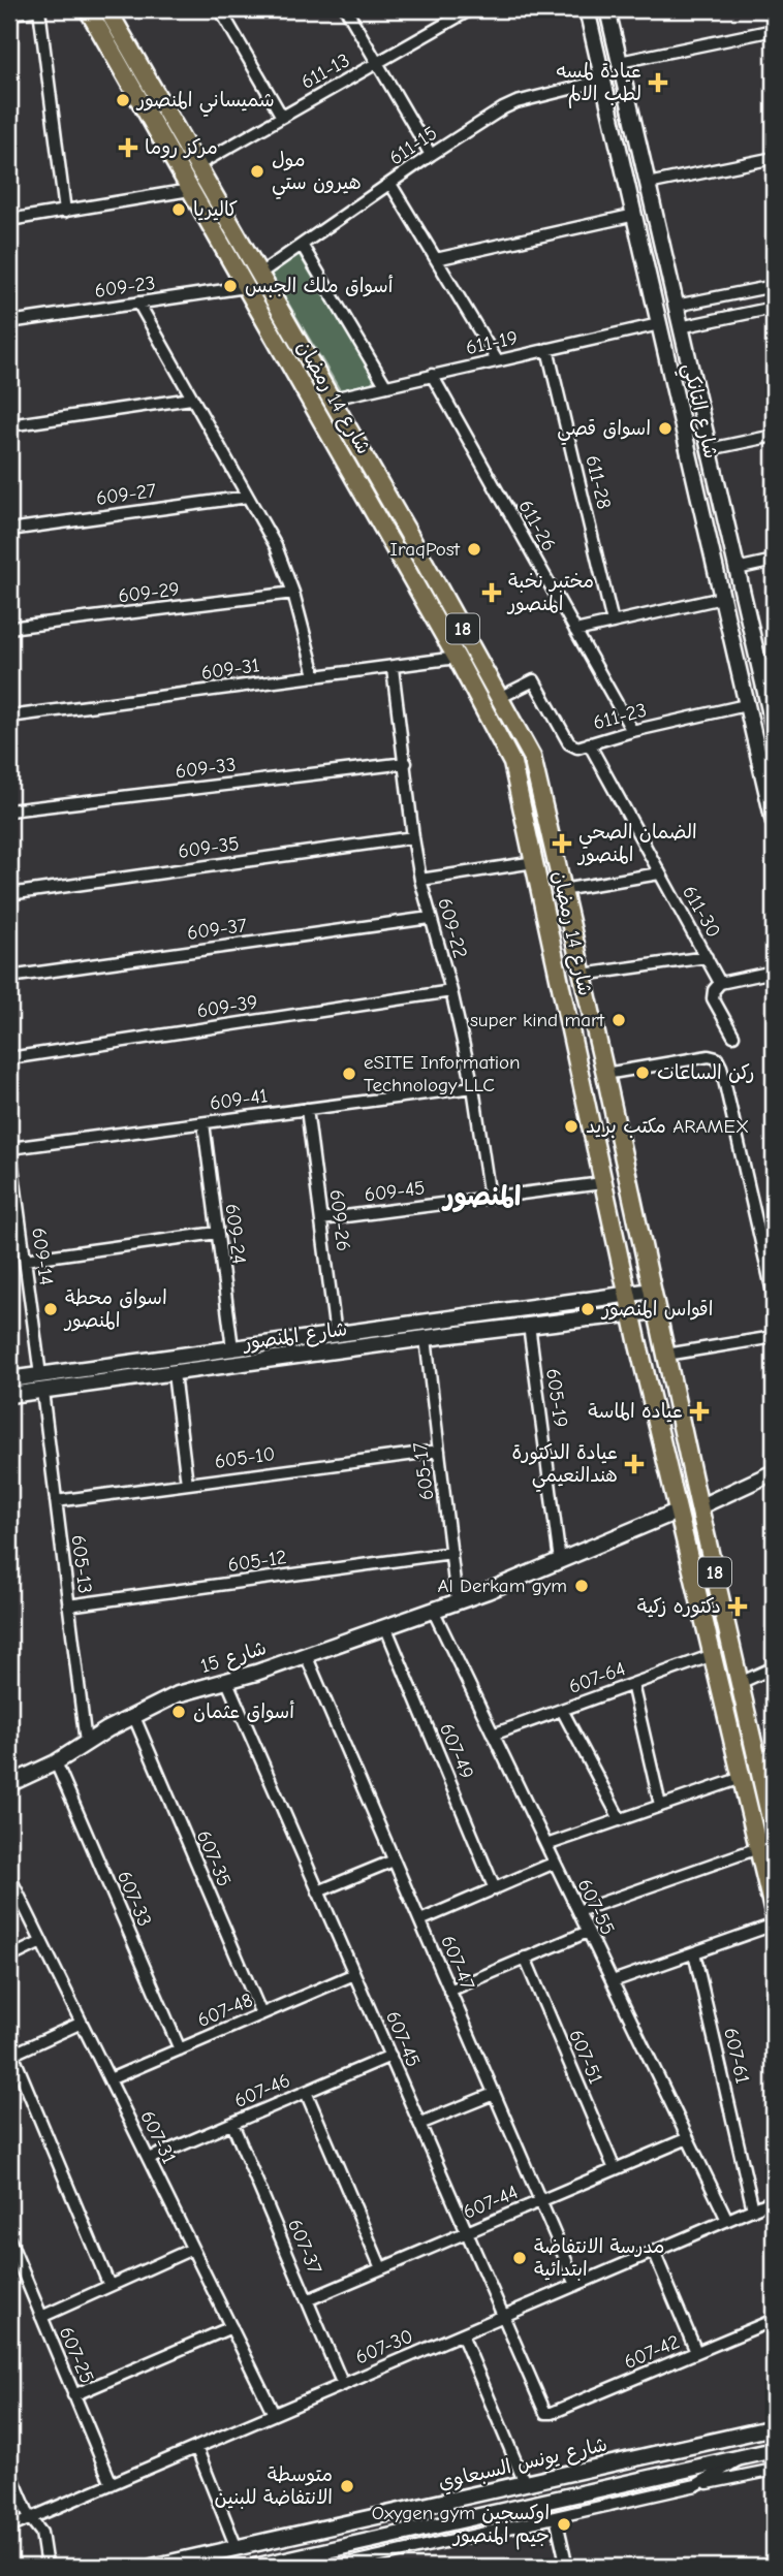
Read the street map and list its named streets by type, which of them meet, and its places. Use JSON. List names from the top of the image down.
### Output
{
  "streets": {
    "main road": [
      "شارع 14 رمضان",
      "شارع التانكي",
      "18",
      "شارع المنصور",
      "شارع 15",
      "شارع يونس السبعاوي"
    ],
    "street": [
      "611-13",
      "611-15",
      "609-23",
      "611-19",
      "611-28",
      "609-27",
      "611-26",
      "609-29",
      "609-31",
      "611-23",
      "609-33",
      "609-35",
      "611-30",
      "609-22",
      "609-37",
      "609-39",
      "609-41",
      "609-45",
      "609-26",
      "609-24",
      "609-14",
      "605-19",
      "605-10",
      "605-17",
      "605-12",
      "605-13",
      "607-64",
      "607-49",
      "607-35",
      "607-33",
      "607-55",
      "607-47",
      "607-48",
      "607-45",
      "607-61",
      "607-51",
      "607-46",
      "607-31",
      "607-44",
      "607-37",
      "607-30",
      "607-42",
      "607-25"
    ]
  },
  "crossings": [
    ["611-13", "شارع 14 رمضان"],
    ["611-15", "شارع 14 رمضان"],
    ["611-15", "شارع التانكي"],
    ["609-23", "شارع 14 رمضان"],
    ["611-19", "شارع 14 رمضان"],
    ["611-19", "شارع التانكي"],
    ["611-19", "611-28"],
    ["611-19", "611-26"],
    ["شارع 14 رمضان", "609-31"],
    ["شارع 14 رمضان", "611-23"],
    ["شارع 14 رمضان", "609-45"],
    ["شارع 14 رمضان", "شارع المنصور"],
    ["شارع 14 رمضان", "شارع 15"],
    ["شارع 14 رمضان", "607-64"],
    ["شارع التانكي", "611-23"],
    ["611-26", "611-23"],
    ["609-31", "609-22"],
    ["611-23", "611-30"],
    ["609-33", "609-22"],
    ["609-35", "609-22"],
    ["609-22", "609-37"],
    ["609-22", "609-39"],
    ["609-22", "609-41"],
    ["609-22", "609-45"],
    ["609-41", "609-26"],
    ["609-41", "609-24"],
    ["609-41", "609-14"],
    ["609-45", "609-26"],
    ["609-26", "شارع المنصور"],
    ["609-24", "شارع المنصور"],
    ["609-14", "شارع المنصور"],
    ["شارع المنصور", "605-19"],
    ["شارع المنصور", "605-17"],
    ["شارع المنصور", "605-13"],
    ["605-19", "شارع 15"],
    ["605-10", "605-17"],
    ["605-10", "605-13"],
    ["605-17", "605-12"],
    ["605-17", "شارع 15"],
    ["605-12", "605-13"],
    ["605-13", "شارع 15"],
    ["شارع 15", "607-49"],
    ["شارع 15", "607-35"],
    ["شارع 15", "607-33"],
    ["شارع 15", "607-55"],
    ["شارع 15", "607-47"],
    ["شارع 15", "607-45"],
    ["607-64", "607-55"],
    ["607-35", "607-48"],
    ["607-33", "607-48"],
    ["607-55", "607-44"],
    ["607-55", "607-30"],
    ["607-47", "607-44"],
    ["607-47", "607-30"],
    ["607-48", "607-45"],
    ["607-48", "607-31"],
    ["607-45", "607-46"],
    ["607-45", "607-44"],
    ["607-45", "607-30"],
    ["607-45", "607-42"],
    ["607-61", "607-30"],
    ["607-51", "607-44"],
    ["607-46", "607-31"],
    ["607-46", "607-37"],
    ["607-31", "607-30"],
    ["607-44", "607-37"],
    ["607-37", "607-30"],
    ["607-30", "607-25"]
  ],
  "districts": ["المنصور"],
  "places": {
    "health": [
      "عيادة لمسه لطب الالم",
      "مركز روما",
      "مختبر نخبة المنصور",
      "الضمان الصحي المنصور",
      "عياده الماسة",
      "عيادة الدكتورة هندالنعيمي",
      "دكتوره زكية"
    ],
    "other": [
      "شميساني المنصور",
      "مول هيرون ستي",
      "كاليريا",
      "أسواق ملك الجبس",
      "اسواق قصي",
      "IraqPost",
      "super kind mart",
      "ركن الساعات",
      "eSITE Information Technology LLC",
      "مكتب بريد ARAMEX",
      "اسواق محطة المنصور",
      "اقواس المنصور",
      "Al Derkam gym",
      "أسواق عثمان",
      "مدرسة الانتفاضة ابتدائية",
      "متوسطة الانتفاضة للبنين",
      "Oxygen gym اوكسجين جيم المنصور"
    ]
  }
}
